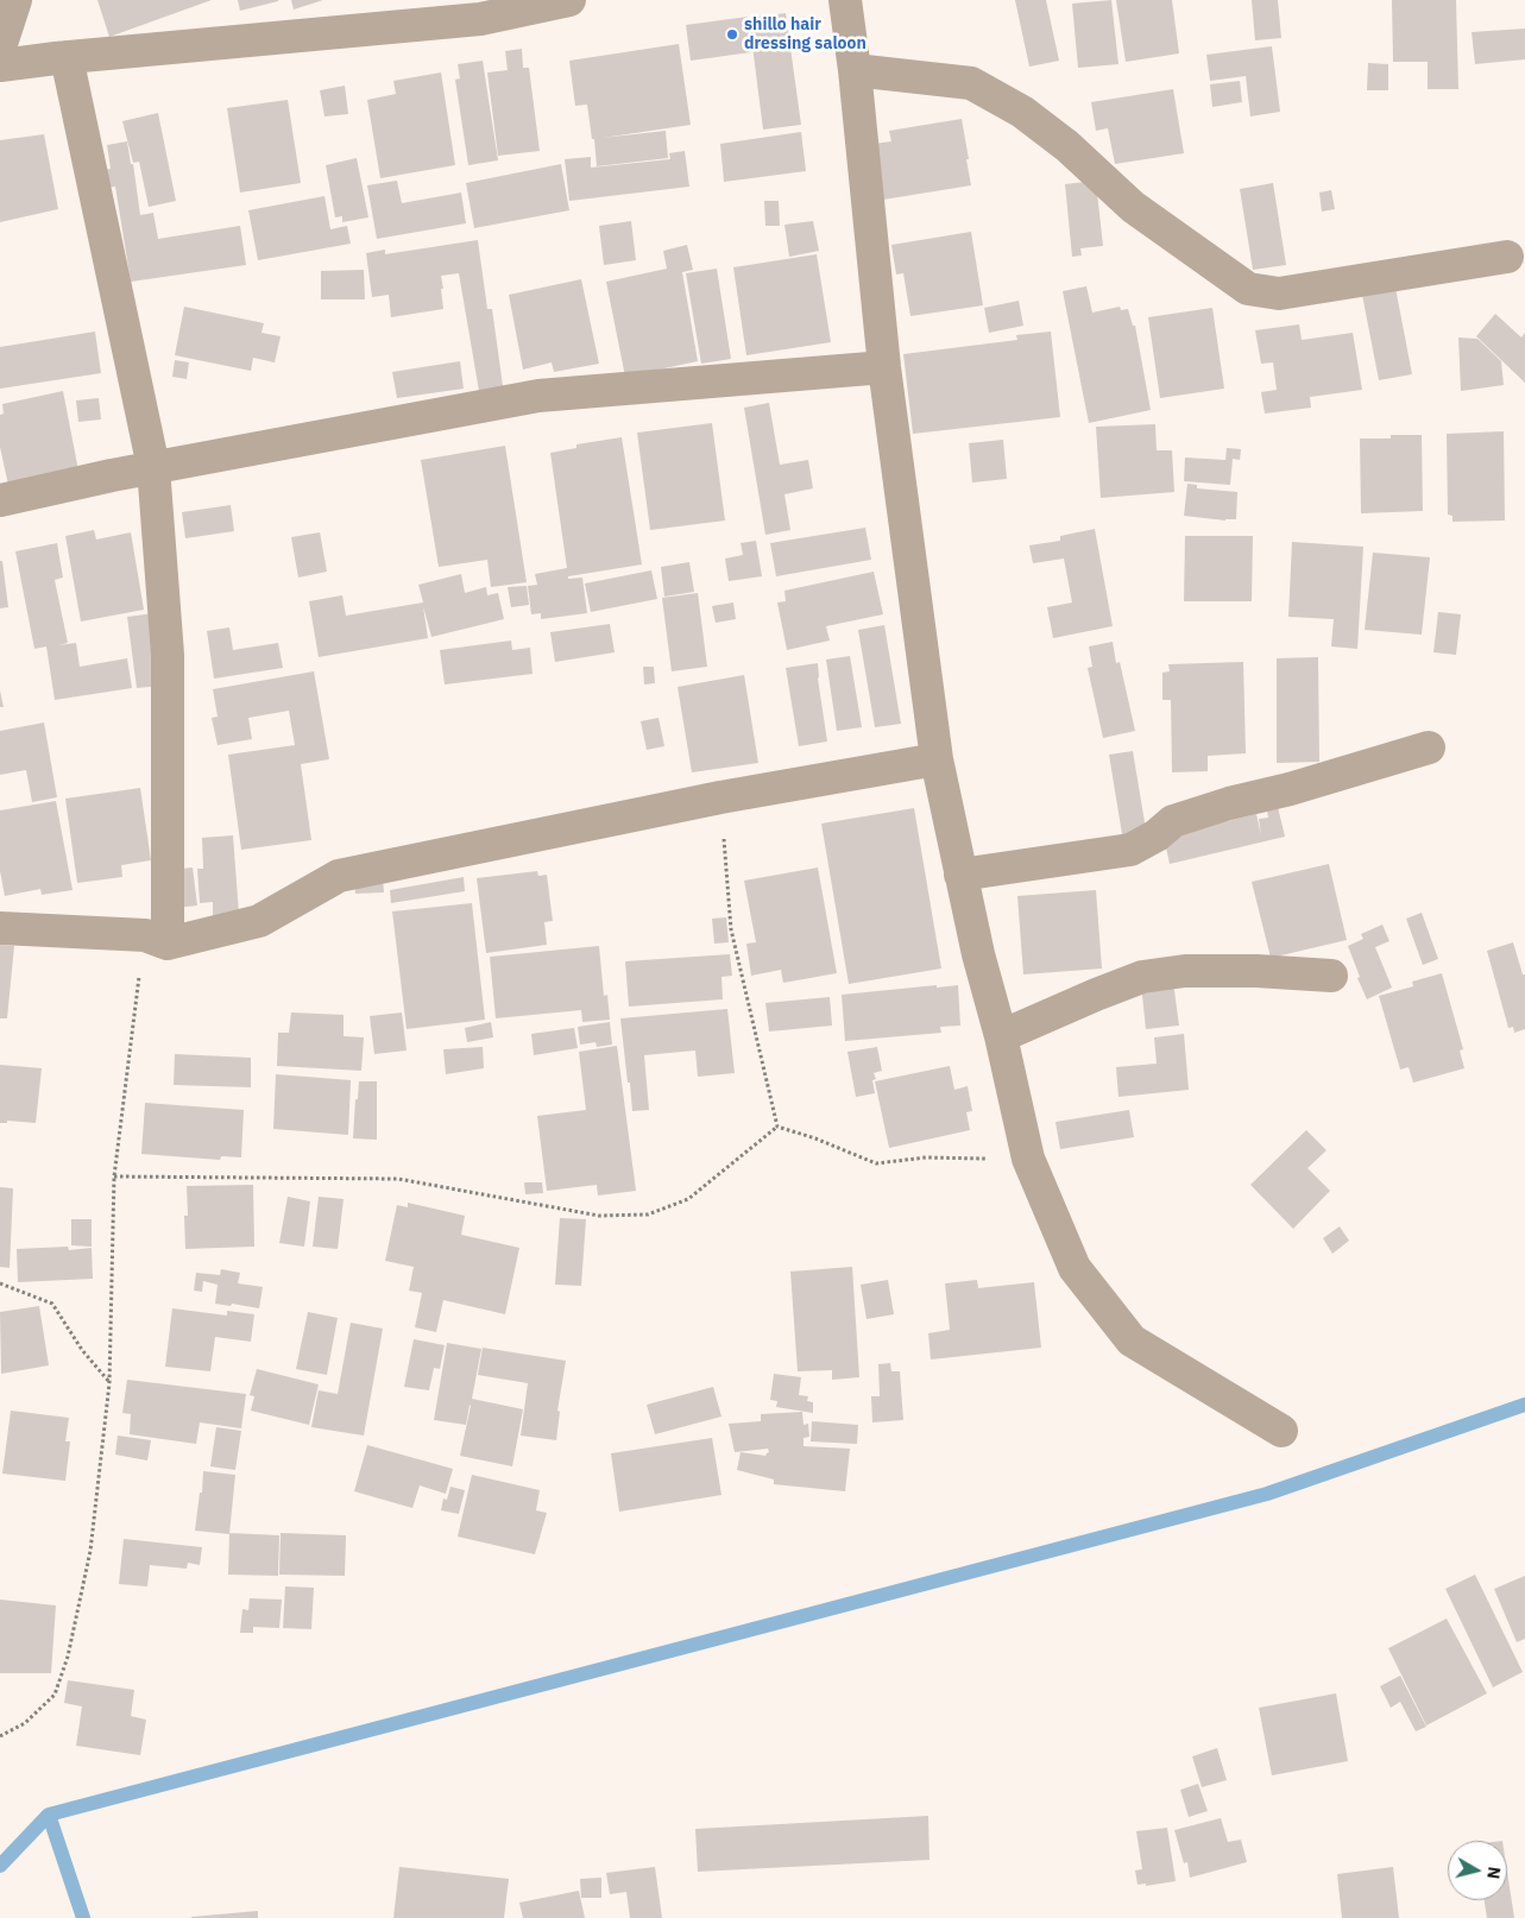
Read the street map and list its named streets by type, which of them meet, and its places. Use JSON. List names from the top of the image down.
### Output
{
  "places": ["shillo hair dressing saloon"],
  "north": "right"
}
